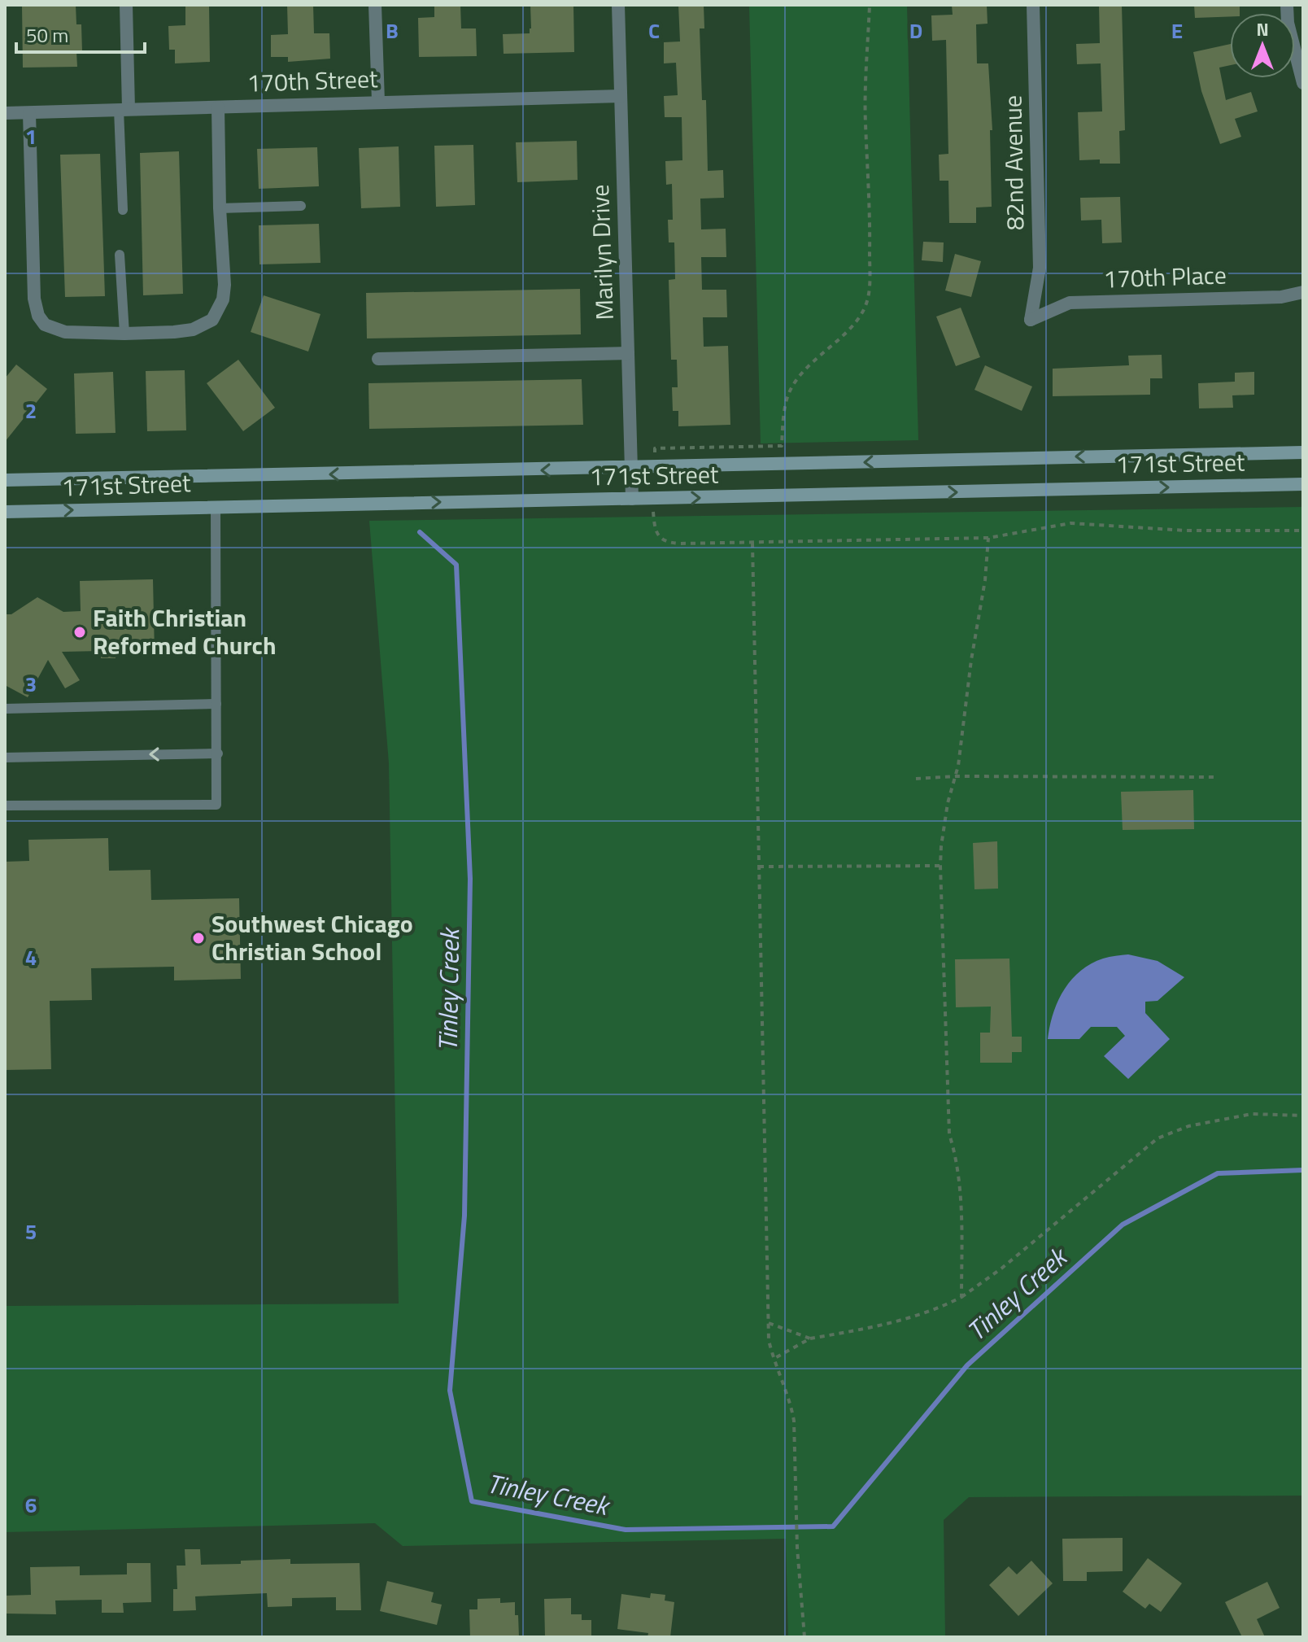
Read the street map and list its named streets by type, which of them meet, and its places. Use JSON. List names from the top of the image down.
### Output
{
  "streets": {
    "street": [
      "170th Street",
      "82nd Avenue",
      "Marilyn Drive",
      "170th Place",
      "171st Street"
    ]
  },
  "crossings": [
    ["170th Street", "Marilyn Drive"],
    ["82nd Avenue", "170th Place"],
    ["Marilyn Drive", "171st Street"]
  ],
  "water": ["Tinley Creek"],
  "places": ["Faith Christian Reformed Church", "Southwest Chicago Christian School"],
  "scale_bar": "50 m",
  "north": "top",
  "grid": {
    "columns": [
      "B",
      "C",
      "D",
      "E"
    ],
    "rows": [
      "1",
      "2",
      "3",
      "4",
      "5",
      "6"
    ]
  }
}
